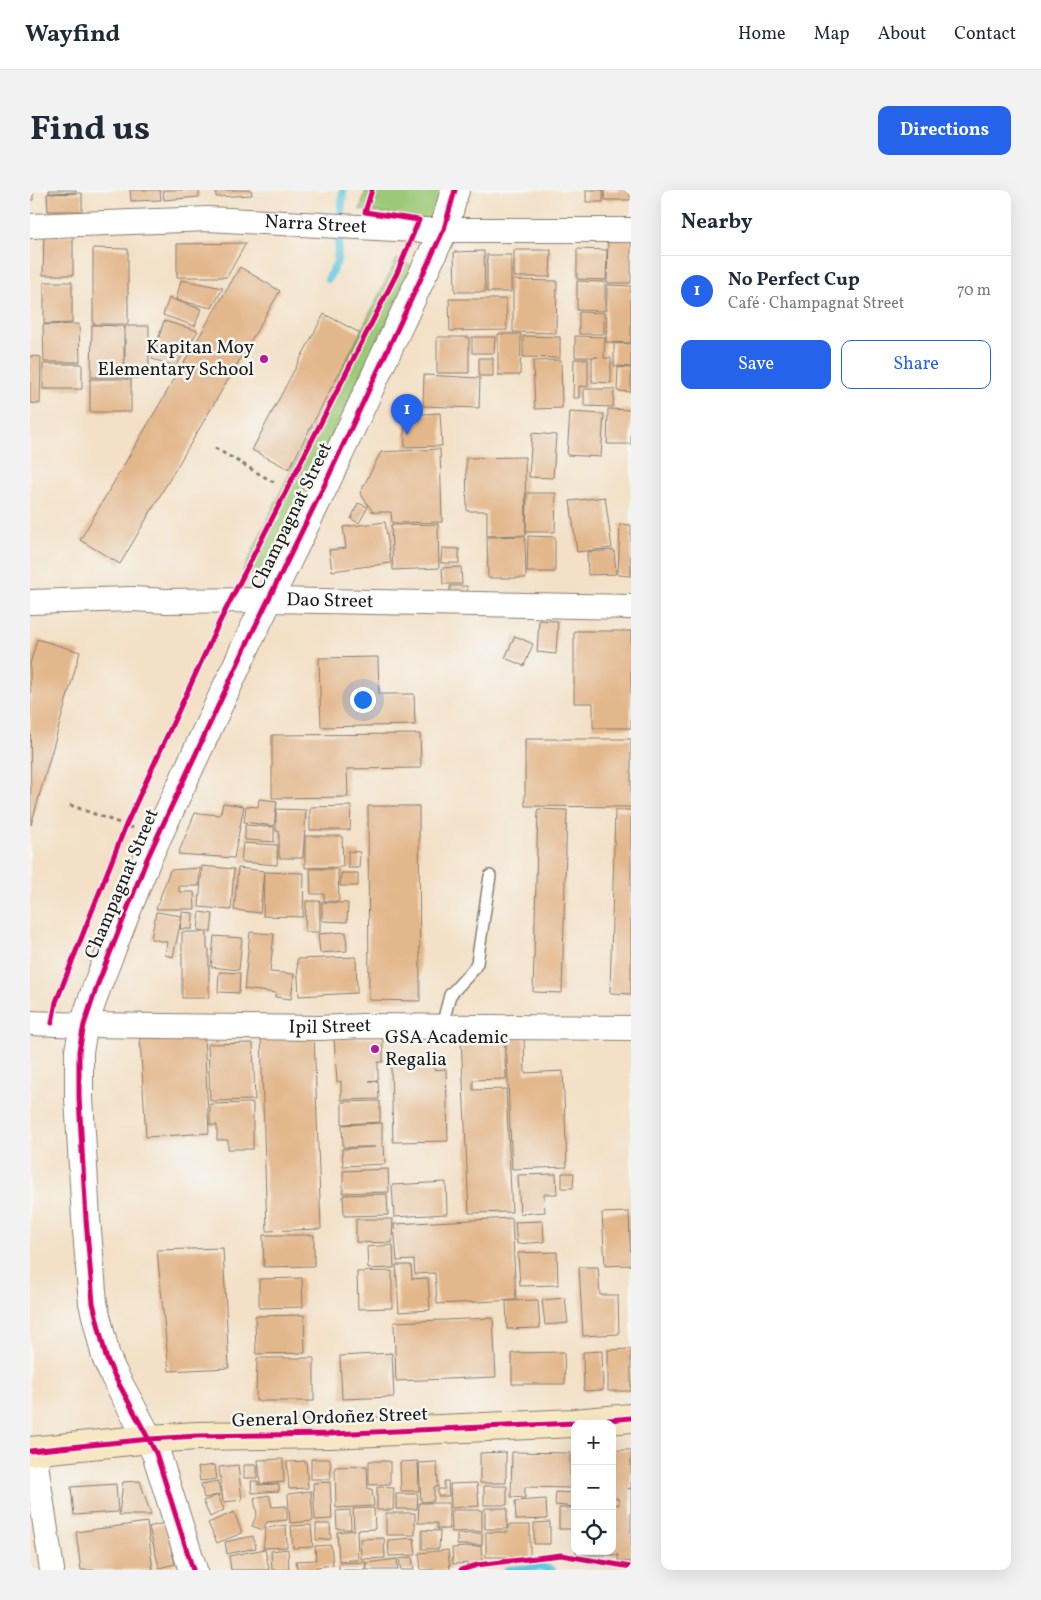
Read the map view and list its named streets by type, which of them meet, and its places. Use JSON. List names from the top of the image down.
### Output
{
  "streets": {
    "main road": ["General Ordoñez Street"],
    "street": [
      "Narra Street",
      "Champagnat Street",
      "Dao Street",
      "Ipil Street"
    ]
  },
  "crossings": [
    ["Narra Street", "Champagnat Street"],
    ["Champagnat Street", "Dao Street"],
    ["Champagnat Street", "Ipil Street"],
    ["Champagnat Street", "General Ordoñez Street"]
  ],
  "places": ["Kapitan Moy Elementary School", "GSA Academic Regalia"],
  "page": {
    "header": "Wayfind",
    "nav": [
      "Home",
      "Map",
      "About",
      "Contact"
    ],
    "title": "Find us",
    "buttons": [
      "Directions",
      ["Save", "Share"]
    ],
    "heading": "Nearby",
    "list": [
      {
        "mark": "1",
        "name": "No Perfect Cup",
        "note": "Café · Champagnat Street",
        "value": "70 m"
      }
    ],
    "pins": "1",
    "map_buttons": ["+", "−"]
  }
}
